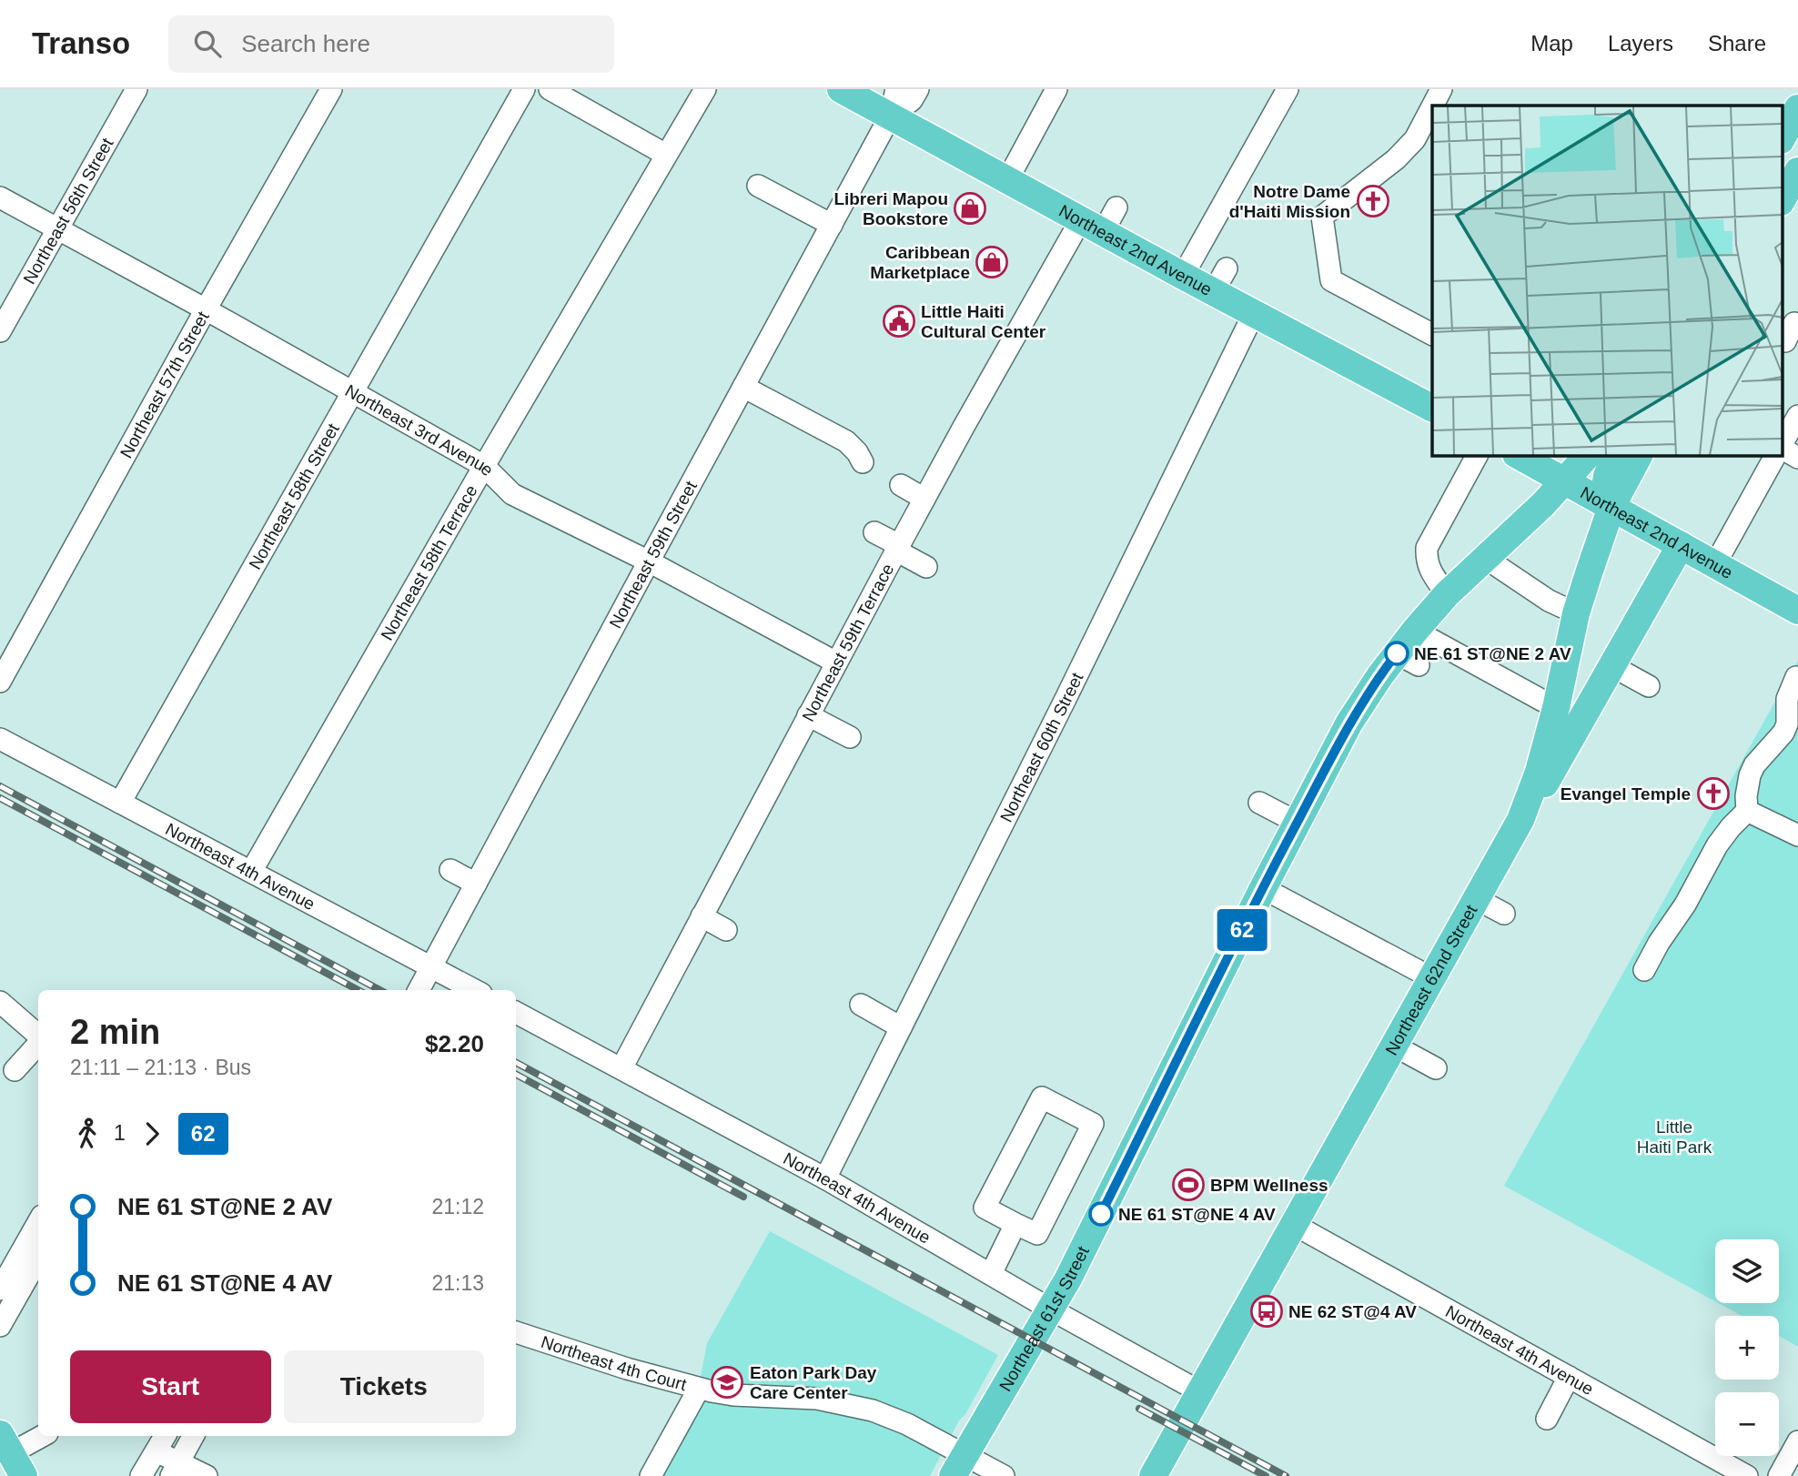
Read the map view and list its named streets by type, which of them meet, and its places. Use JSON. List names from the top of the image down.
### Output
{
  "streets": {
    "main road": ["Northeast 2nd Avenue", "Northeast 62nd Street", "Northeast 61st Street"],
    "street": [
      "Northeast 56th Street",
      "Northeast 57th Street",
      "Northeast 3rd Avenue",
      "Northeast 58th Street",
      "Northeast 59th Street",
      "Northeast 58th Terrace",
      "Northeast 59th Terrace",
      "Northeast 60th Street",
      "Northeast 4th Avenue",
      "Northeast 4th Court"
    ]
  },
  "crossings": [
    ["Northeast 56th Street", "Northeast 3rd Avenue"],
    ["Northeast 2nd Avenue", "Northeast 59th Street"],
    ["Northeast 2nd Avenue", "Northeast 59th Terrace"],
    ["Northeast 2nd Avenue", "Northeast 60th Street"],
    ["Northeast 2nd Avenue", "Northeast 62nd Street"],
    ["Northeast 2nd Avenue", "Northeast 61st Street"],
    ["Northeast 57th Street", "Northeast 3rd Avenue"],
    ["Northeast 3rd Avenue", "Northeast 58th Street"],
    ["Northeast 3rd Avenue", "Northeast 59th Street"],
    ["Northeast 3rd Avenue", "Northeast 58th Terrace"],
    ["Northeast 3rd Avenue", "Northeast 59th Terrace"],
    ["Northeast 58th Street", "Northeast 4th Avenue"],
    ["Northeast 59th Street", "Northeast 4th Avenue"],
    ["Northeast 58th Terrace", "Northeast 4th Avenue"],
    ["Northeast 59th Terrace", "Northeast 4th Avenue"],
    ["Northeast 60th Street", "Northeast 4th Avenue"],
    ["Northeast 4th Avenue", "Northeast 62nd Street"],
    ["Northeast 4th Avenue", "Northeast 61st Street"],
    ["Northeast 61st Street", "Northeast 4th Court"]
  ],
  "parks": ["Little Haiti Park"],
  "places": {
    "church": ["Notre Dame d'Haiti Mission", "Evangel Temple"],
    "shop": ["Libreri Mapou Bookstore", "Caribbean Marketplace"],
    "public building": ["Little Haiti Cultural Center"],
    "other": ["NE 61 ST@NE 2 AV", "NE 61 ST@NE 4 AV"],
    "sports": ["BPM Wellness"],
    "bus stop": ["NE 62 ST@4 AV"],
    "school or university": ["Eaton Park Day Care Center"]
  },
  "lines": ["bus line 62"],
  "page": {
    "header": "Transo",
    "search": "Search here",
    "nav": ["Map", "Layers", "Share"],
    "on_map": "62",
    "heading": ["2 min", "21:11 – 21:13 · Bus", "$2.20"],
    "legs": ["1", "62"],
    "list": [
      {
        "name": "NE 61 ST@NE 2 AV",
        "value": "21:12"
      },
      {
        "name": "NE 61 ST@NE 4 AV",
        "value": "21:13"
      }
    ],
    "map_buttons": ["+", "−"],
    "buttons": ["Start", "Tickets"]
  }
}
